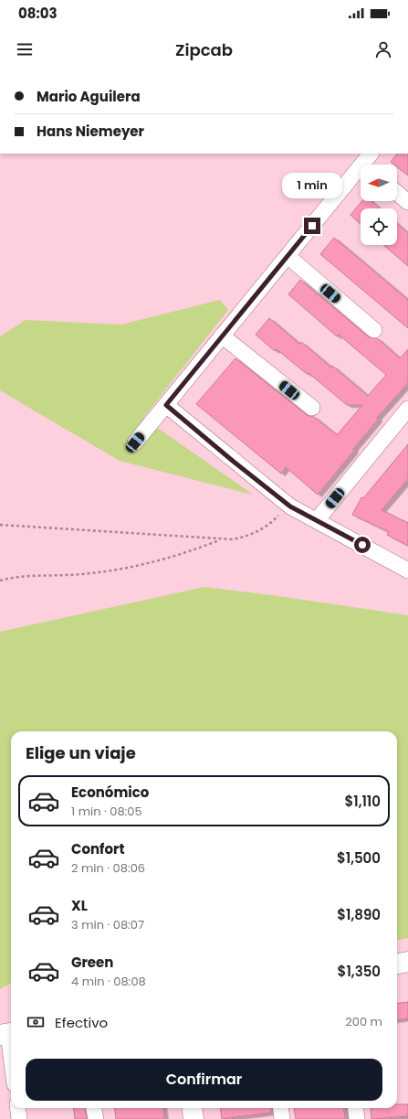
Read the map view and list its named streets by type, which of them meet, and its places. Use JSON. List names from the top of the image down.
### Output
{
  "north": "left",
  "page": {
    "status": "08:03",
    "header": "Zipcab",
    "banner": ["Mario Aguilera", "Hans Niemeyer"],
    "bubble": "1 min",
    "heading": "Elige un viaje",
    "list": [
      {
        "name": "Económico",
        "note": "1 min · 08:05",
        "value": "$1,110"
      },
      {
        "name": "Confort",
        "note": "2 min · 08:06",
        "value": "$1,500"
      },
      {
        "name": "XL",
        "note": "3 min · 08:07",
        "value": "$1,890"
      },
      {
        "name": "Green",
        "note": "4 min · 08:08",
        "value": "$1,350"
      }
    ],
    "pay": ["Efectivo", "200 m"],
    "buttons": "Confirmar"
  }
}
